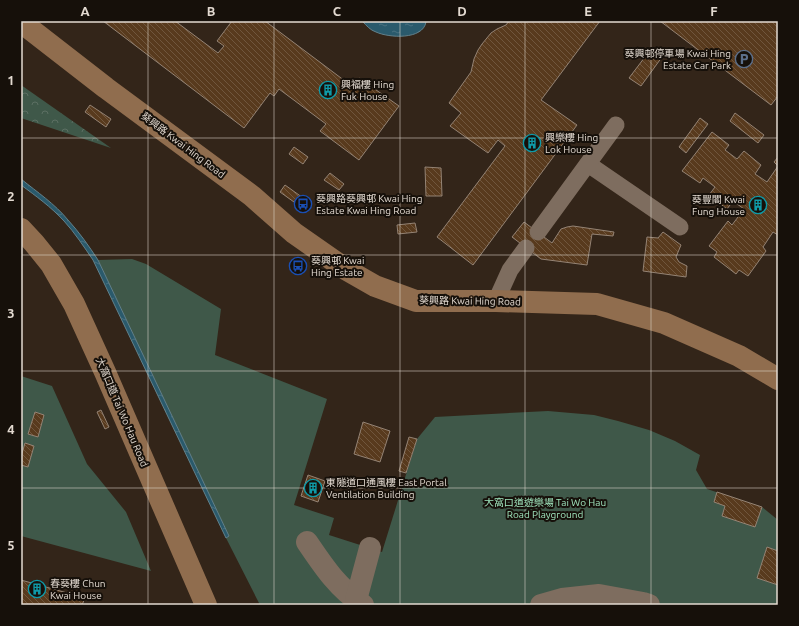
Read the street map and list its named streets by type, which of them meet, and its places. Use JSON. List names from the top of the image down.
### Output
{
  "streets": {
    "street": ["葵興路 Kwai Hing Road", "大窩口道 Tai Wo Hau Road"]
  },
  "parks": ["大窩口道遊樂場 Tai Wo Hau Road Playground"],
  "places": {
    "parking": ["葵興邨停車場 Kwai Hing Estate Car Park"],
    "building": [
      "興福樓 Hing Fuk House",
      "興樂樓 Hing Lok House",
      "葵豐閣 Kwai Fung House",
      "東隧道口通風樓 East Portal Ventilation Building",
      "春葵樓 Chun Kwai House"
    ],
    "bus stop": ["葵興路葵興邨 Kwai Hing Estate Kwai Hing Road", "葵興邨 Kwai Hing Estate"]
  },
  "grid": {
    "columns": [
      "A",
      "B",
      "C",
      "D",
      "E",
      "F"
    ],
    "rows": [
      "1",
      "2",
      "3",
      "4",
      "5"
    ]
  }
}
